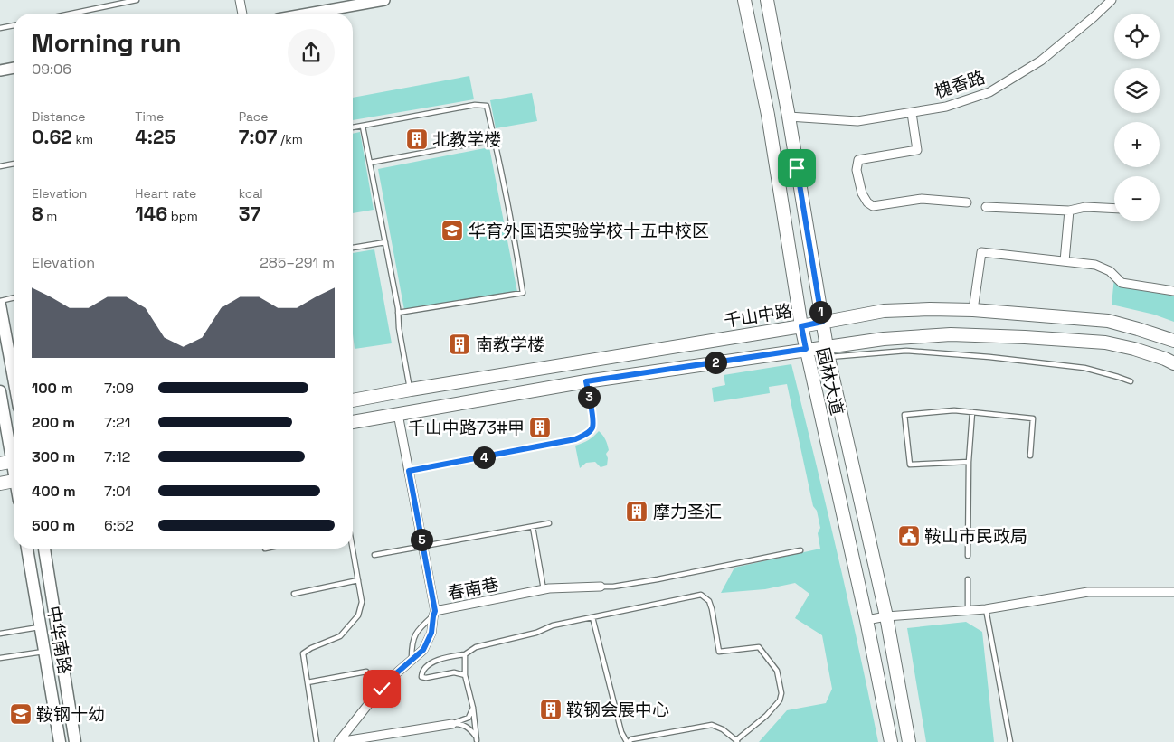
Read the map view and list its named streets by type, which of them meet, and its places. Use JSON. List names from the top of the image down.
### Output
{
  "streets": {
    "main road": ["千山中路", "园林大道", "中华南路"],
    "street": ["槐香路", "春南巷"]
  },
  "crossings": [
    ["槐香路", "园林大道"],
    ["千山中路", "园林大道"]
  ],
  "places": {
    "building": [
      "北教学楼",
      "南教学楼",
      "千山中路73#甲",
      "摩力圣汇",
      "鞍钢会展中心"
    ],
    "school or university": ["华育外国语实验学校十五中校区", "鞍钢十幼"],
    "public building": ["鞍山市民政局"]
  },
  "page": {
    "map_buttons": ["+", "−"],
    "heading": ["Morning run", "09:06"],
    "stats": [
      ["Distance", "0.62 km"],
      ["Time", "4:25"],
      ["Pace", "7:07 /km"],
      ["Elevation", "8 m"],
      ["Heart rate", "146 bpm"],
      ["kcal", "37"]
    ],
    "chart": ["Elevation", "285–291 m"],
    "pins": [
      "1",
      "2",
      "3",
      "4",
      "5"
    ],
    "list": [
      {
        "name": "100 m",
        "note": "7:09"
      },
      {
        "name": "200 m",
        "note": "7:21"
      },
      {
        "name": "300 m",
        "note": "7:12"
      },
      {
        "name": "400 m",
        "note": "7:01"
      },
      {
        "name": "500 m",
        "note": "6:52"
      }
    ]
  }
}
